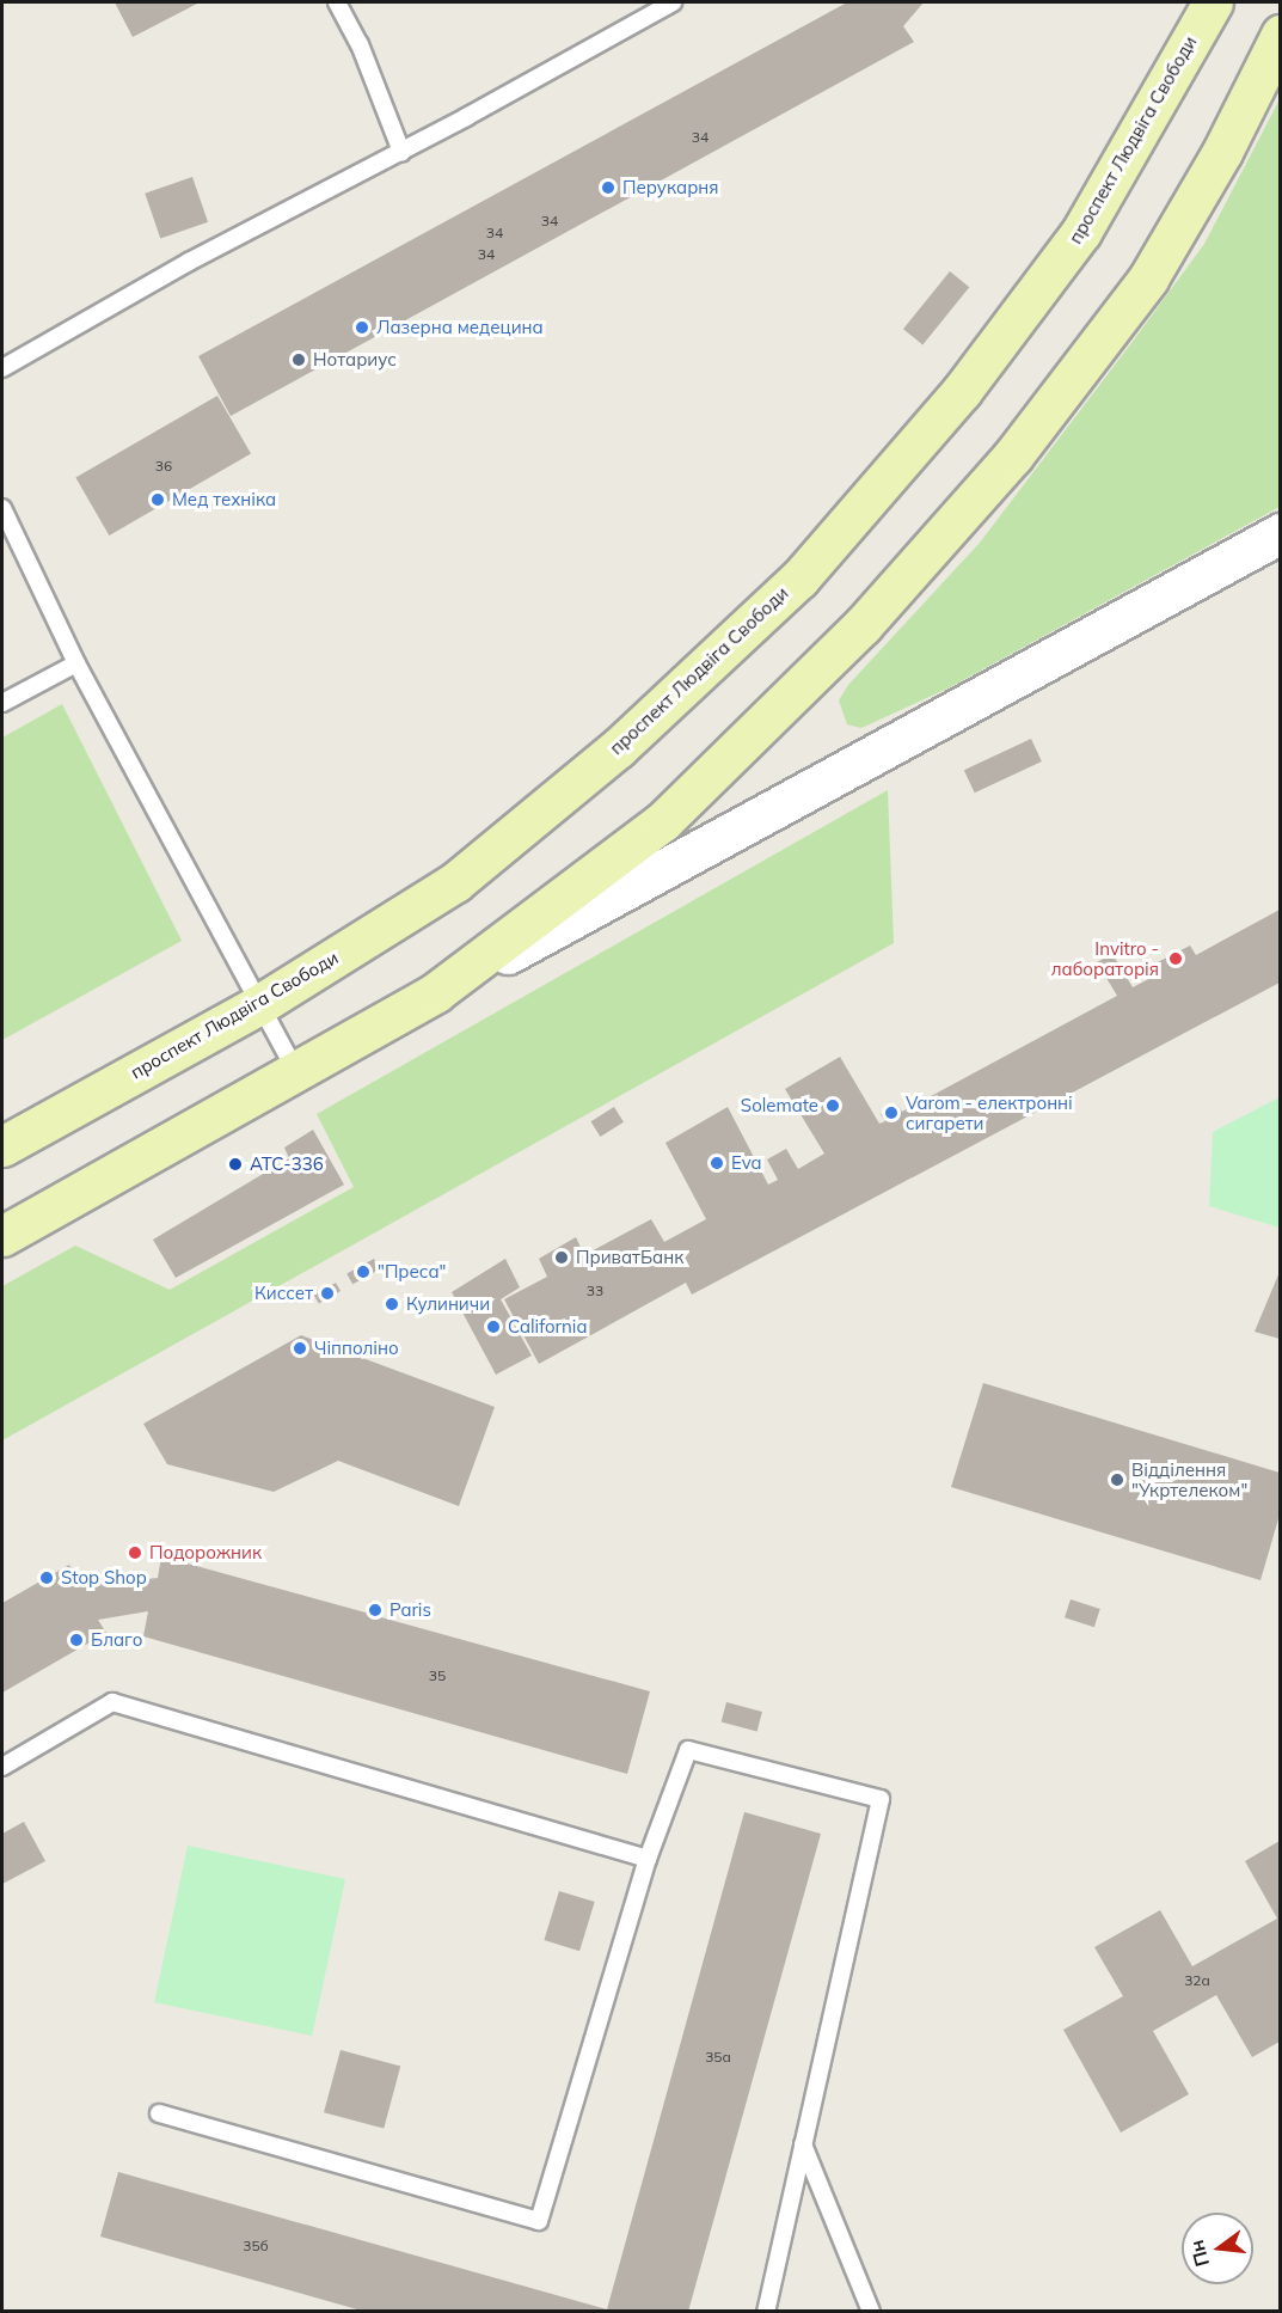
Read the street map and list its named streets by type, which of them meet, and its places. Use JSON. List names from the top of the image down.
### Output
{
  "streets": {
    "main road": ["проспект Людвіга Свободи"]
  },
  "places": [
    "Перукарня",
    "Лазерна медецина",
    "Нотариус",
    "Мед техніка",
    "Invitro - лабораторія",
    "Solemate",
    "Varom - електронні сигарети",
    "Eva",
    "АТС-336",
    "ПриватБанк",
    "\"Преса\"",
    "Киссет",
    "Кулиничи",
    "California",
    "Чіпполіно",
    "Відділення \"Укртелеком\"",
    "Подорожник",
    "Stop Shop",
    "Paris",
    "Благо"
  ],
  "house_numbers": [
    "34",
    "34",
    "34",
    "34",
    "36",
    "33",
    "35",
    "32а",
    "35а",
    "35б"
  ],
  "north": "left"
}
